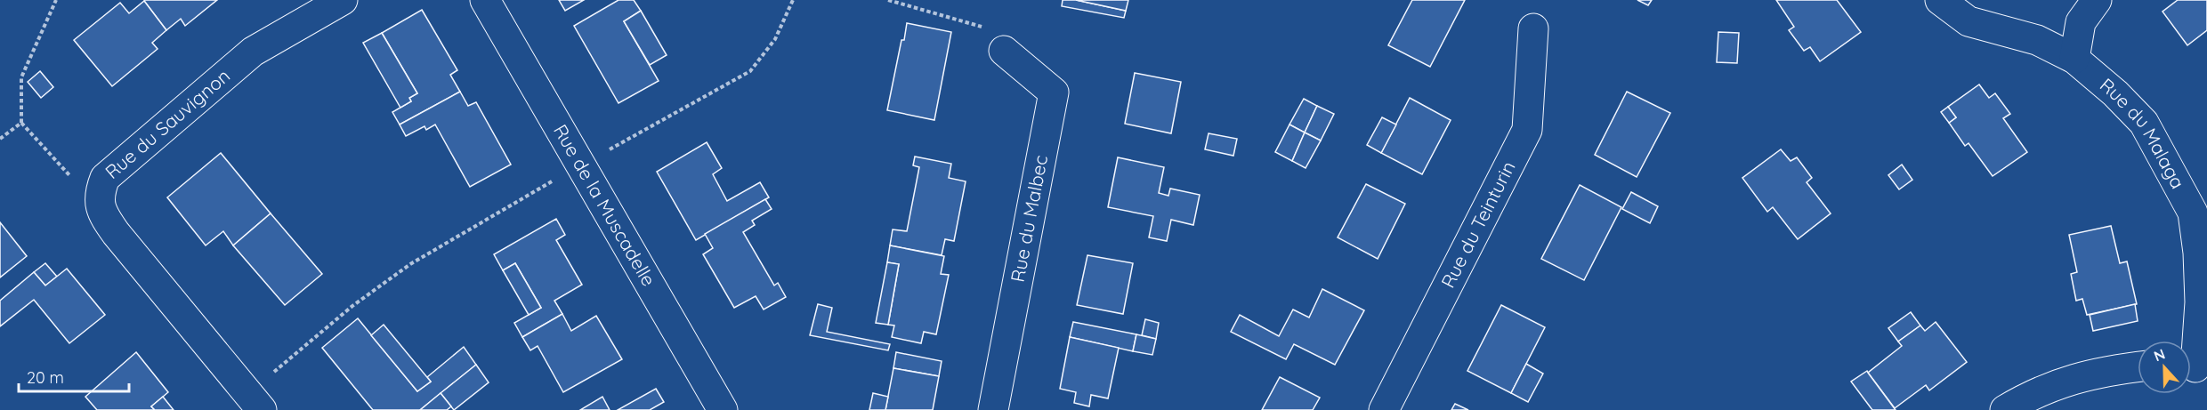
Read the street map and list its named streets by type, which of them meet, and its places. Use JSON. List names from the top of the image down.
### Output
{
  "streets": {
    "street": [
      "Rue du Sauvignon",
      "Rue du Malaga",
      "Rue de la Muscadelle",
      "Rue du Malbec",
      "Rue du Teinturin"
    ]
  },
  "scale_bar": "20 m",
  "north": "top"
}
